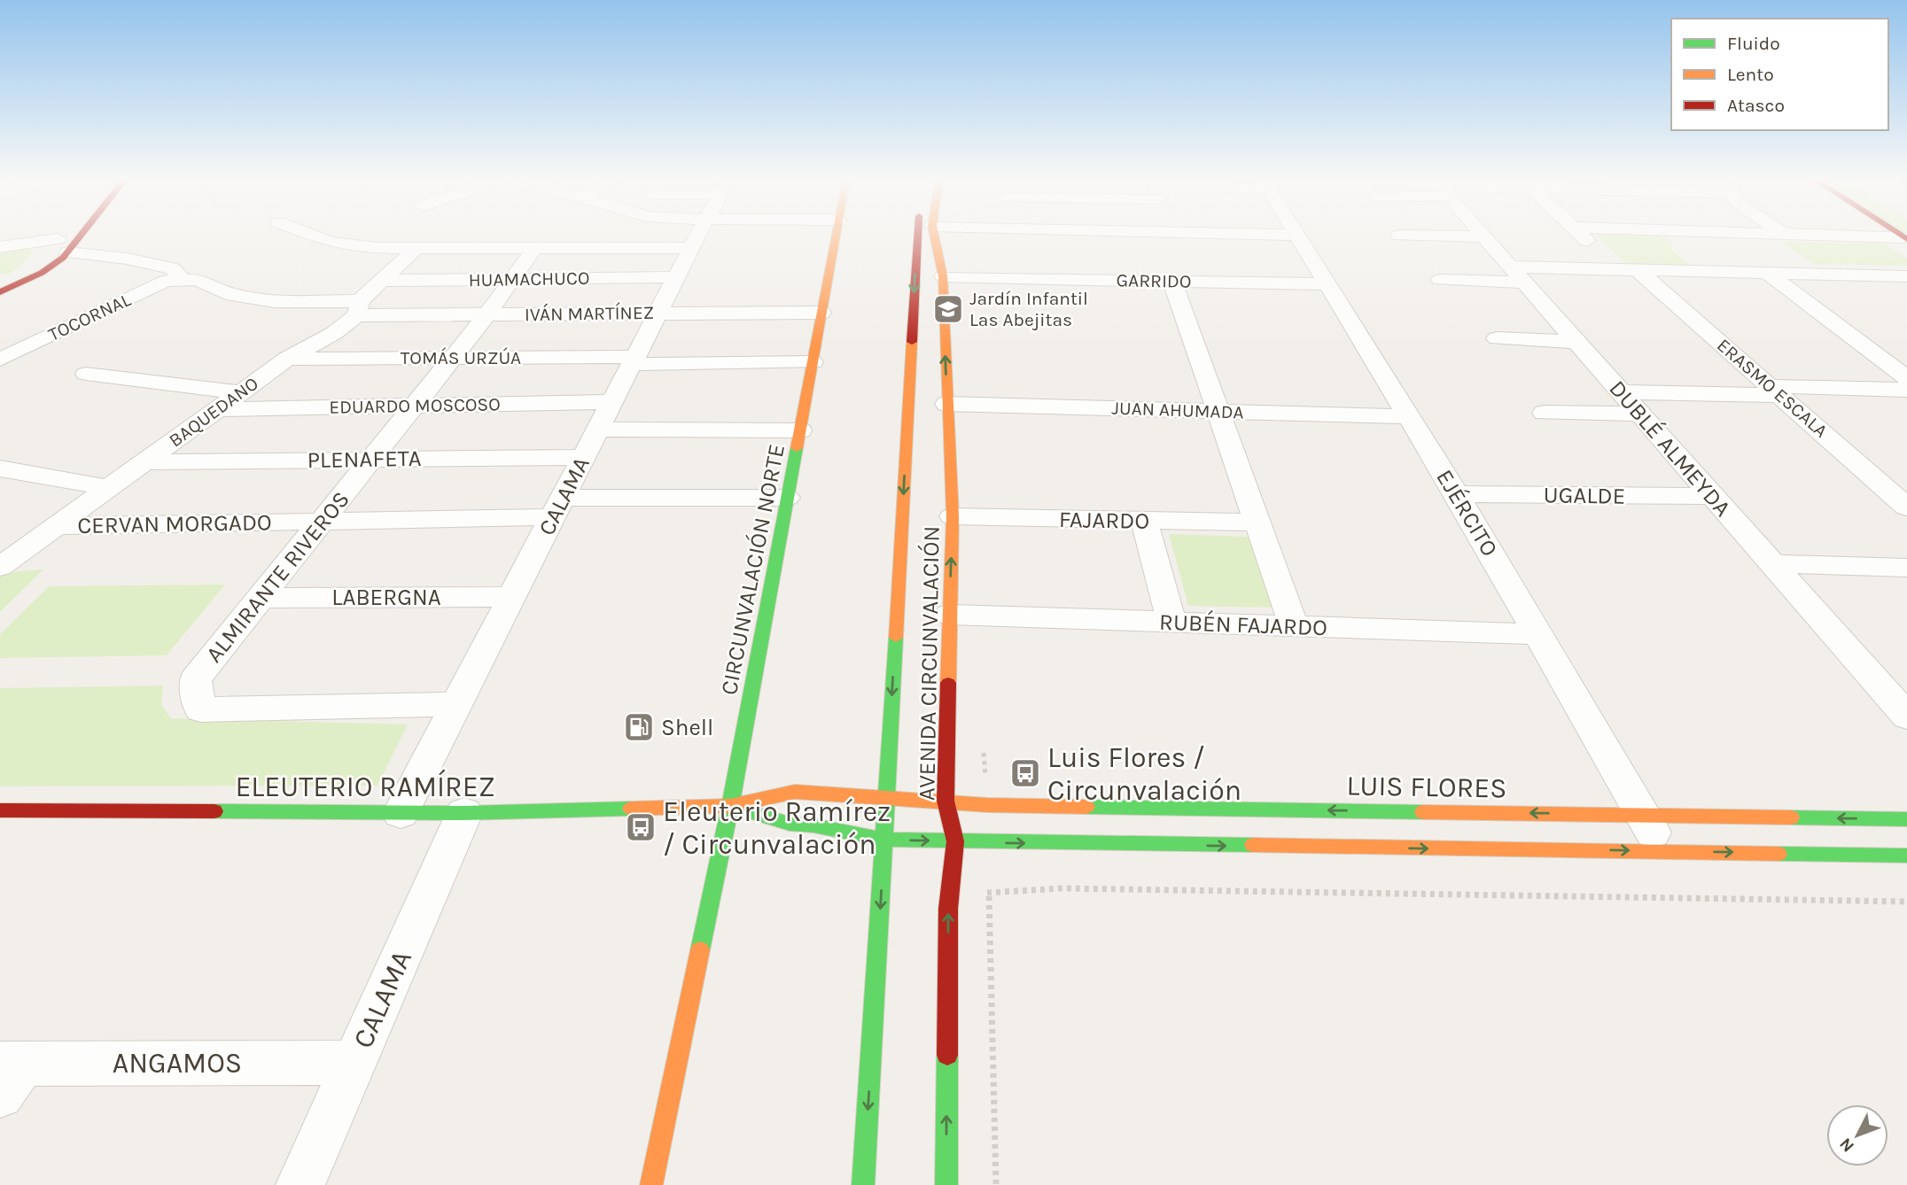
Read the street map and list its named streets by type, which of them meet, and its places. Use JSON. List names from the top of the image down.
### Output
{
  "streets": {
    "main road": [
      "CIRCUNVALACIÓN NORTE",
      "AVENIDA CIRCUNVALACIÓN",
      "ELEUTERIO RAMÍREZ",
      "LUIS FLORES"
    ],
    "street": [
      "HUAMACHUCO",
      "GARRIDO",
      "IVÁN MARTÍNEZ",
      "TOCORNAL",
      "TOMÁS URZÚA",
      "ERASMO ESCALA",
      "EDUARDO MOSCOSO",
      "JUAN AHUMADA",
      "BAQUEDANO",
      "DUBLÉ ALMEYDA",
      "PLENAFETA",
      "UGALDE",
      "CALAMA",
      "EJÉRCITO",
      "FAJARDO",
      "CERVAN MORGADO",
      "ALMIRANTE RIVEROS",
      "LABERGNA",
      "RUBÉN FAJARDO",
      "ANGAMOS"
    ]
  },
  "crossings": [
    ["HUAMACHUCO", "BAQUEDANO"],
    ["HUAMACHUCO", "CALAMA"],
    ["HUAMACHUCO", "ALMIRANTE RIVEROS"],
    ["GARRIDO", "EJÉRCITO"],
    ["GARRIDO", "AVENIDA CIRCUNVALACIÓN"],
    ["IVÁN MARTÍNEZ", "TOCORNAL"],
    ["IVÁN MARTÍNEZ", "BAQUEDANO"],
    ["IVÁN MARTÍNEZ", "CALAMA"],
    ["IVÁN MARTÍNEZ", "CIRCUNVALACIÓN NORTE"],
    ["IVÁN MARTÍNEZ", "ALMIRANTE RIVEROS"],
    ["TOMÁS URZÚA", "BAQUEDANO"],
    ["TOMÁS URZÚA", "CALAMA"],
    ["TOMÁS URZÚA", "CIRCUNVALACIÓN NORTE"],
    ["TOMÁS URZÚA", "ALMIRANTE RIVEROS"],
    ["EDUARDO MOSCOSO", "BAQUEDANO"],
    ["EDUARDO MOSCOSO", "CALAMA"],
    ["EDUARDO MOSCOSO", "ALMIRANTE RIVEROS"],
    ["JUAN AHUMADA", "EJÉRCITO"],
    ["JUAN AHUMADA", "AVENIDA CIRCUNVALACIÓN"],
    ["BAQUEDANO", "PLENAFETA"],
    ["BAQUEDANO", "CERVAN MORGADO"],
    ["DUBLÉ ALMEYDA", "UGALDE"],
    ["PLENAFETA", "CALAMA"],
    ["PLENAFETA", "ALMIRANTE RIVEROS"],
    ["UGALDE", "EJÉRCITO"],
    ["CALAMA", "CERVAN MORGADO"],
    ["CALAMA", "ALMIRANTE RIVEROS"],
    ["CALAMA", "LABERGNA"],
    ["CALAMA", "ELEUTERIO RAMÍREZ"],
    ["CALAMA", "ANGAMOS"],
    ["EJÉRCITO", "RUBÉN FAJARDO"],
    ["EJÉRCITO", "LUIS FLORES"],
    ["FAJARDO", "AVENIDA CIRCUNVALACIÓN"],
    ["CERVAN MORGADO", "CIRCUNVALACIÓN NORTE"],
    ["CERVAN MORGADO", "ALMIRANTE RIVEROS"],
    ["CIRCUNVALACIÓN NORTE", "ELEUTERIO RAMÍREZ"],
    ["ALMIRANTE RIVEROS", "LABERGNA"],
    ["RUBÉN FAJARDO", "AVENIDA CIRCUNVALACIÓN"],
    ["AVENIDA CIRCUNVALACIÓN", "ELEUTERIO RAMÍREZ"],
    ["AVENIDA CIRCUNVALACIÓN", "LUIS FLORES"],
    ["ELEUTERIO RAMÍREZ", "LUIS FLORES"]
  ],
  "places": {
    "school or university": ["Jardín Infantil Las Abejitas"],
    "fuel station": ["Shell"],
    "bus stop": ["Luis Flores / Circunvalación", "Eleuterio Ramírez / Circunvalación"]
  },
  "legend": ["Fluido", "Lento", "Atasco"],
  "north": "bottom left"
}
